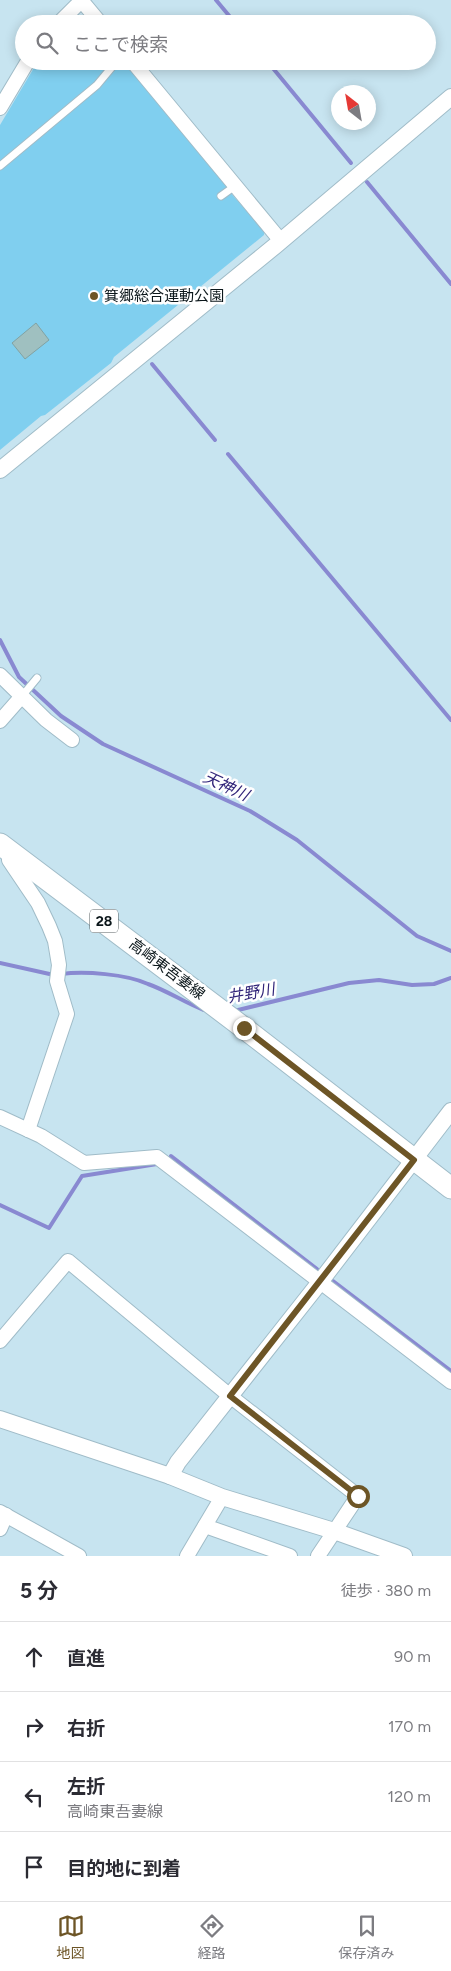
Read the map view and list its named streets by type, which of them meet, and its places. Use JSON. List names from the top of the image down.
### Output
{
  "streets": {
    "main road": ["28", "高崎東吾妻線"]
  },
  "water": ["天神川", "井野川"],
  "places": ["箕郷総合運動公園"],
  "north": "top left",
  "page": {
    "search": "ここで検索",
    "heading": ["5 分", "徒歩 · 380 m"],
    "list": [
      ["直進", "90 m"],
      ["右折", "170 m"],
      ["左折", "高崎東吾妻線", "120 m"],
      "目的地に到着"
    ],
    "nav": ["地図", "経路", "保存済み"]
  }
}
